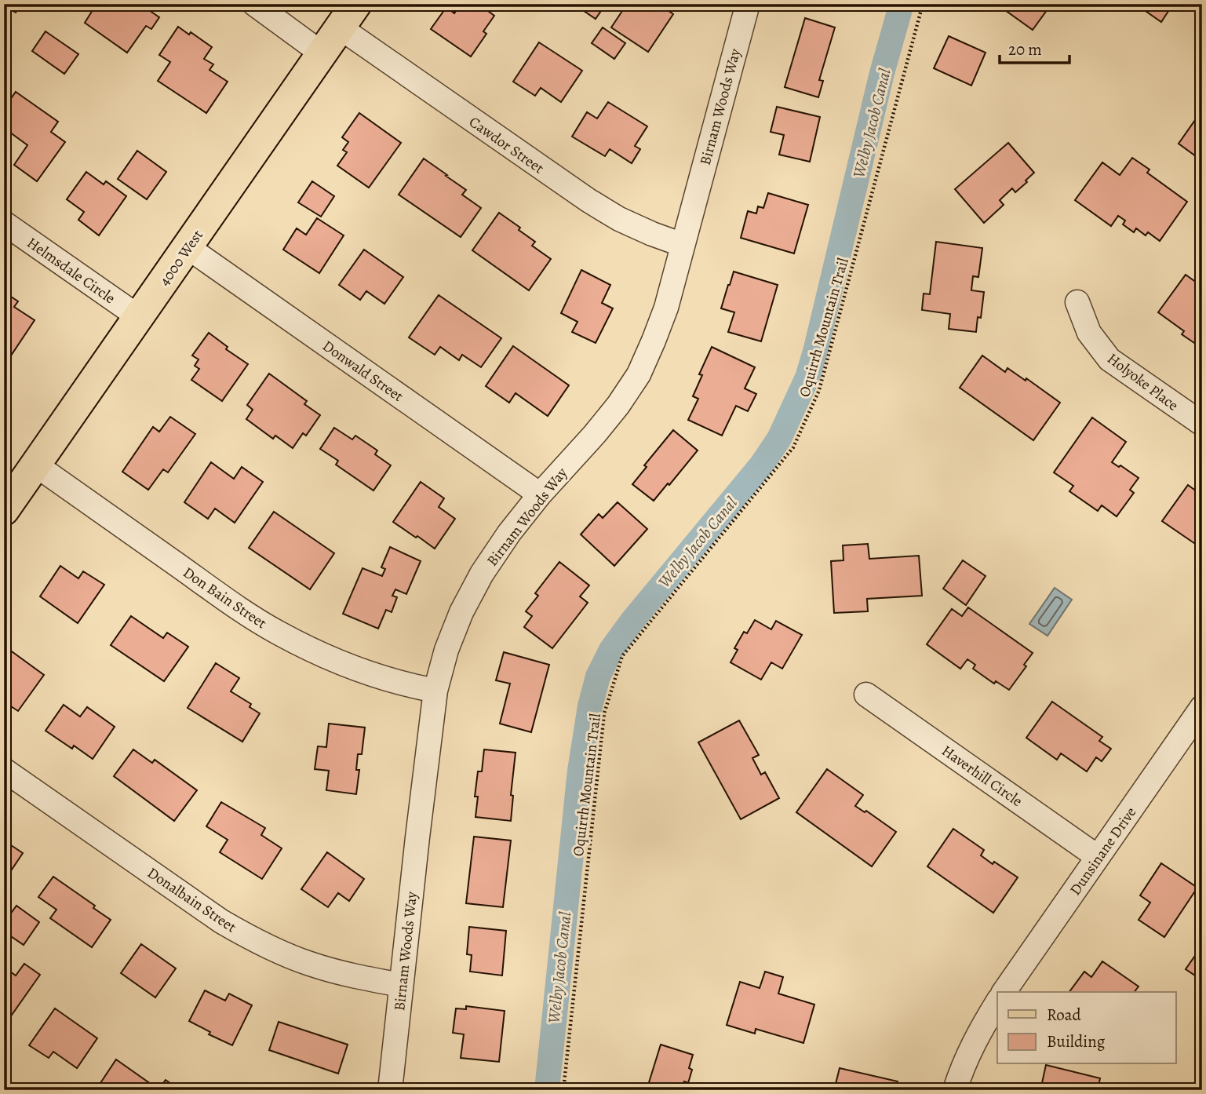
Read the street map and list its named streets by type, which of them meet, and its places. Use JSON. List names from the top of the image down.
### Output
{
  "streets": {
    "main road": ["4000 West"],
    "street": [
      "Birnam Woods Way",
      "Cawdor Street",
      "Helmsdale Circle",
      "Donwald Street",
      "Holyoke Place",
      "Don Bain Street",
      "Haverhill Circle",
      "Dunsinane Drive",
      "Donalbain Street"
    ],
    "path": ["Oquirrh Mountain Trail"]
  },
  "crossings": [
    ["Birnam Woods Way", "Cawdor Street"],
    ["Birnam Woods Way", "Donwald Street"],
    ["Birnam Woods Way", "Don Bain Street"],
    ["Birnam Woods Way", "Donalbain Street"],
    ["Cawdor Street", "4000 West"],
    ["4000 West", "Helmsdale Circle"],
    ["4000 West", "Donwald Street"],
    ["4000 West", "Don Bain Street"],
    ["Haverhill Circle", "Dunsinane Drive"]
  ],
  "water": ["Welby Jacob Canal"],
  "legend": ["Road", "Building"],
  "scale_bar": "20 m"
}
